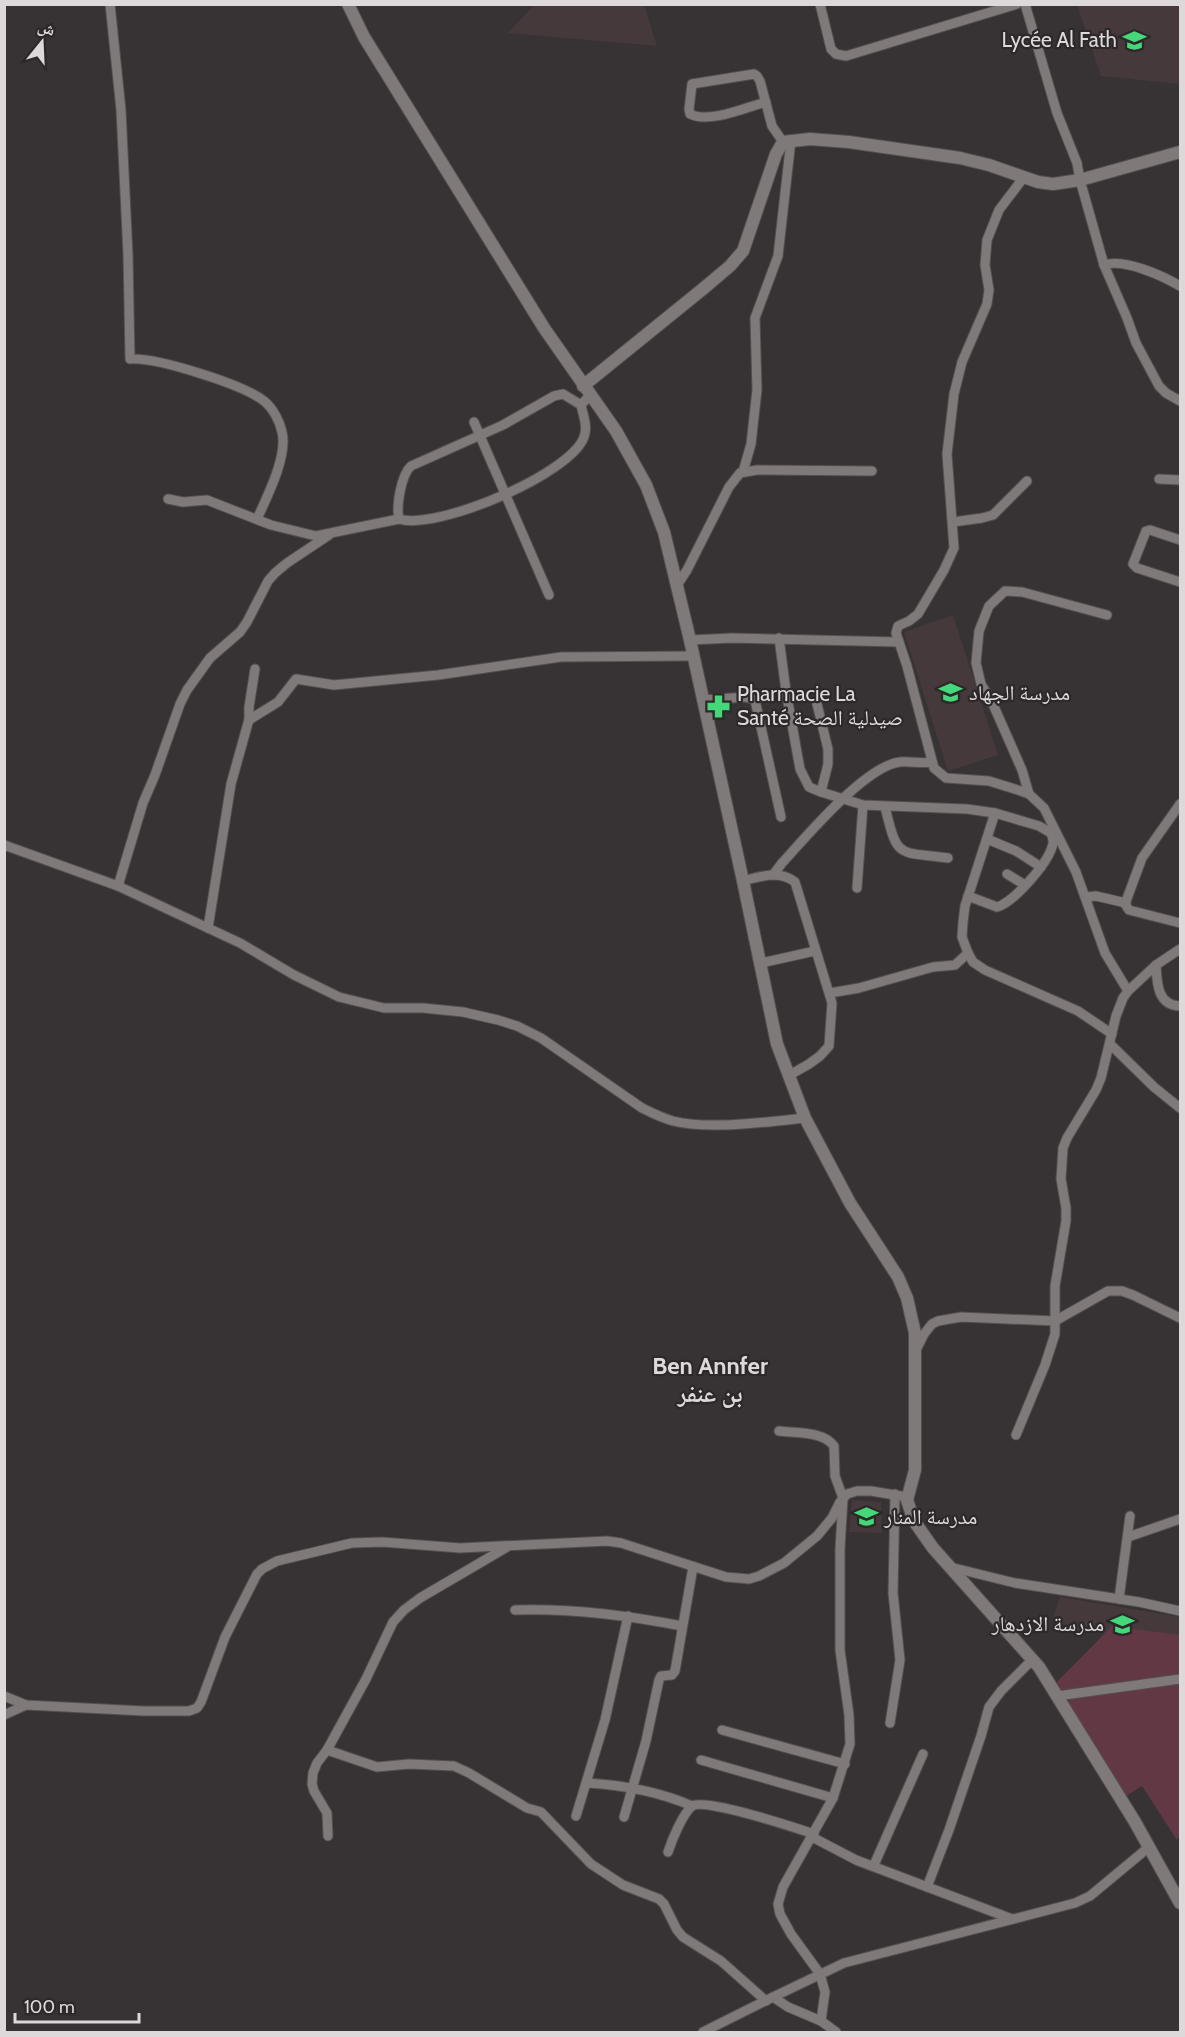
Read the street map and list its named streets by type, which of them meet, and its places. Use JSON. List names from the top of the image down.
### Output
{
  "districts": ["Ben Annfer بن عنفر"],
  "places": {
    "school or university": [
      "Lycée Al Fath",
      "مدرسة الجهاد",
      "مدرسة المنار",
      "مدرسة الازدهار"
    ],
    "pharmacy": ["Pharmacie La Santé صيدلية الصحة"]
  },
  "scale_bar": "100 m",
  "north": "top"
}
